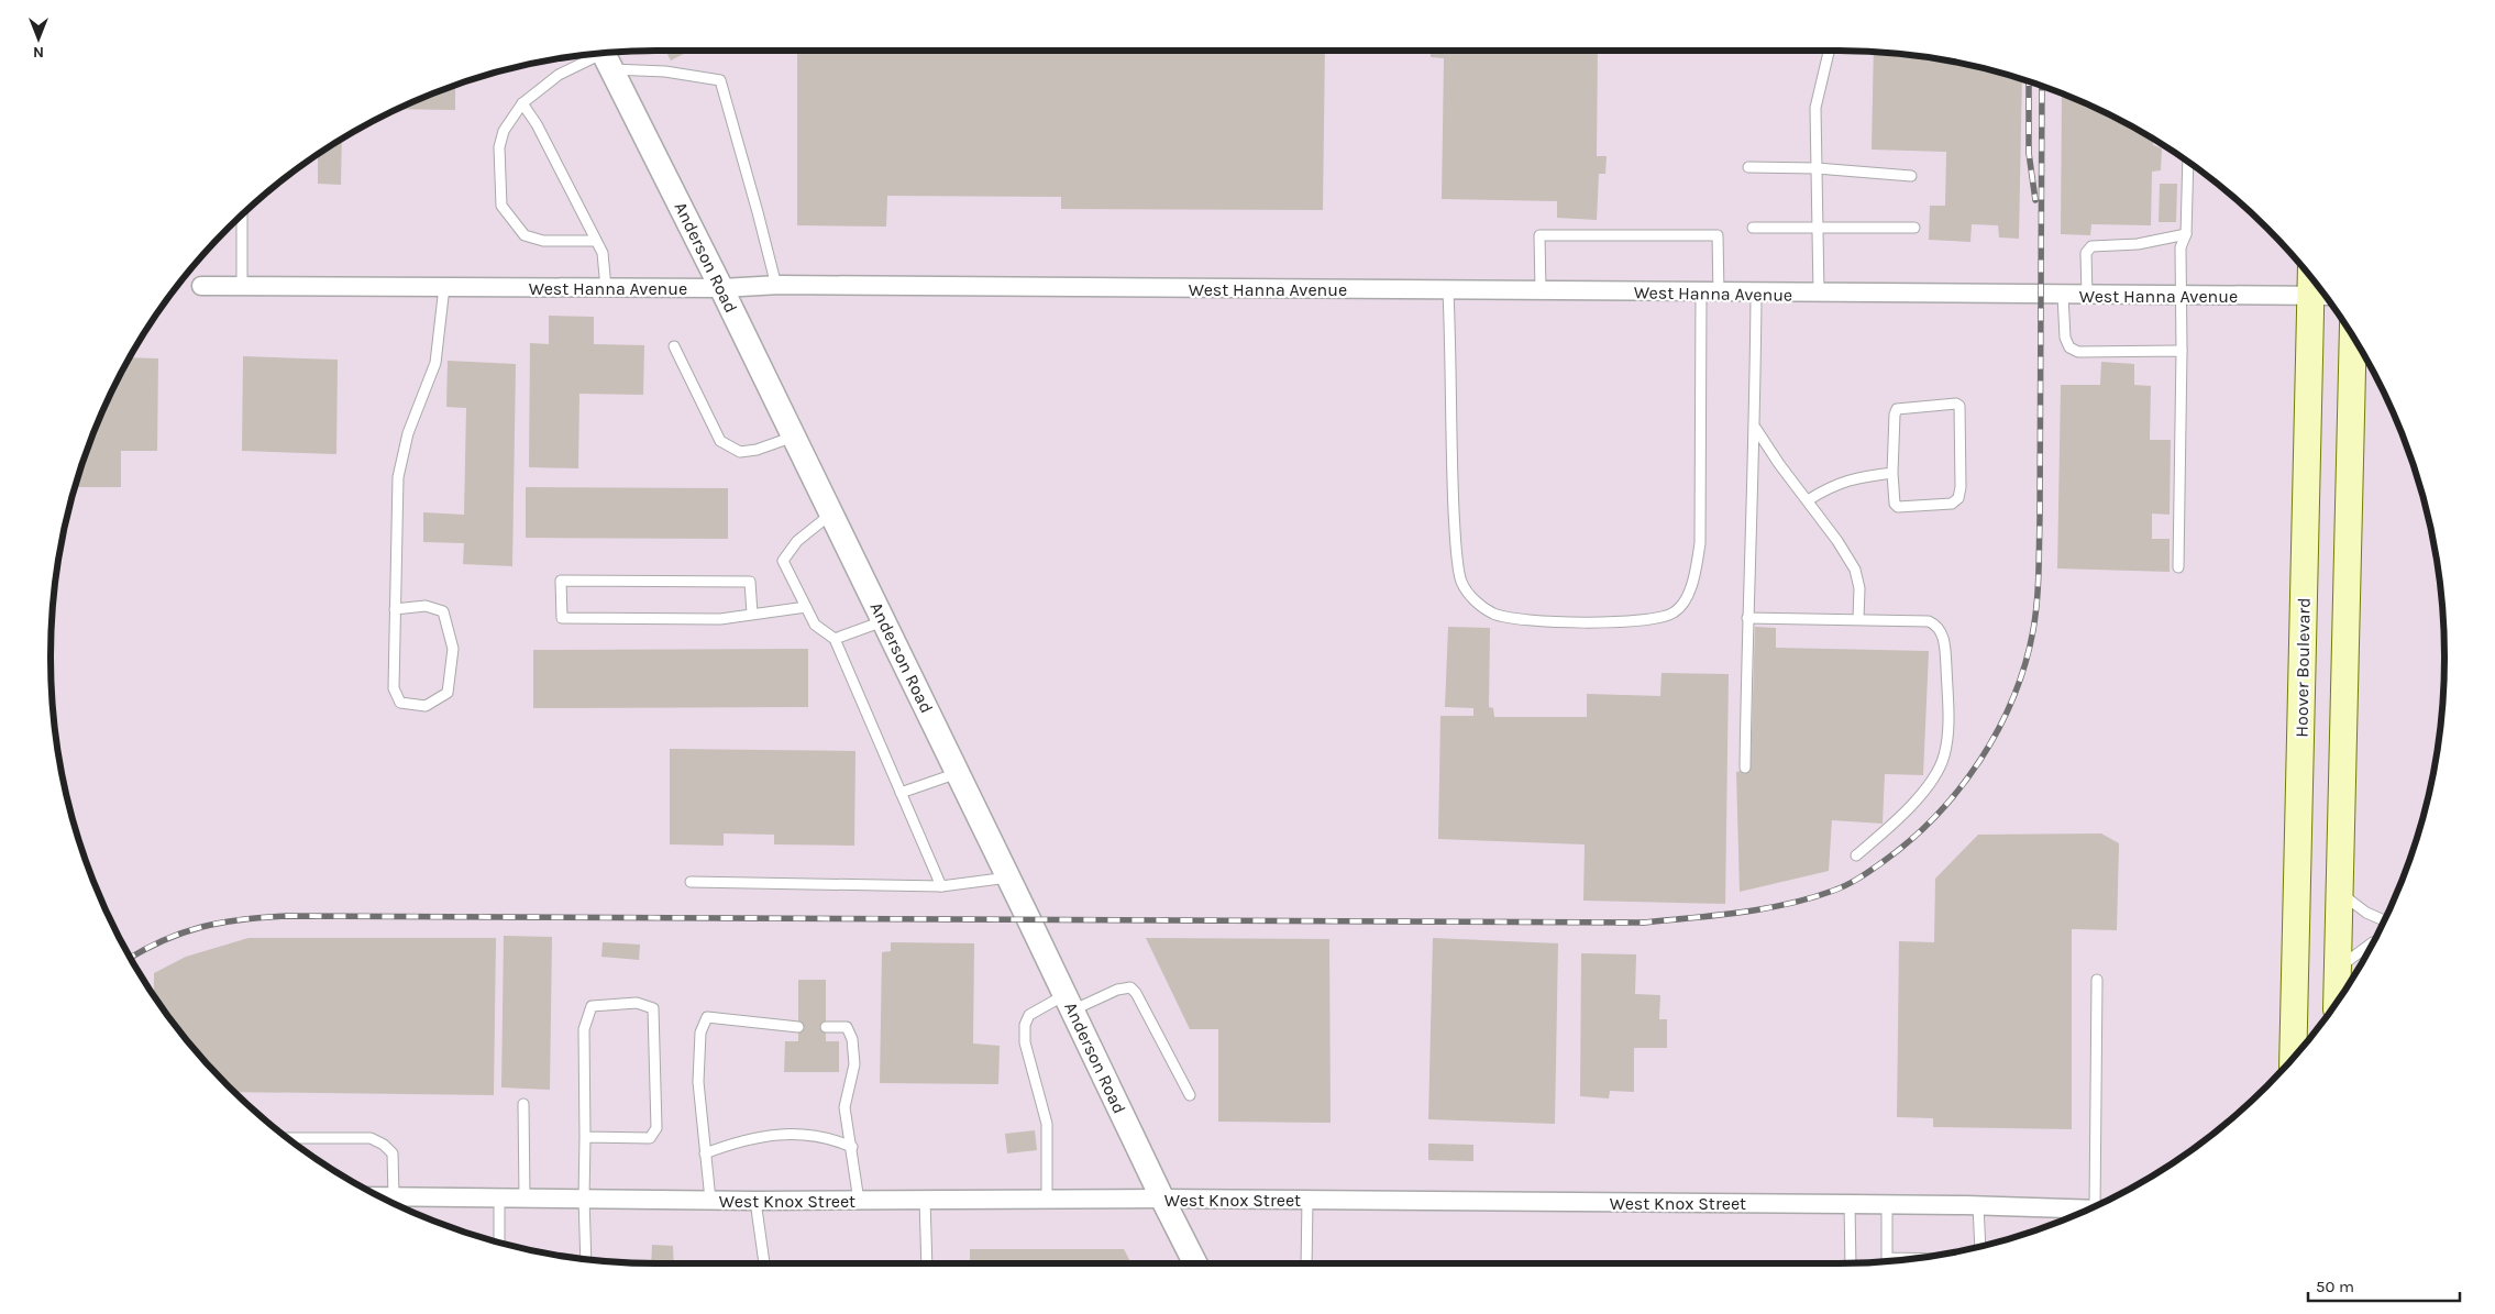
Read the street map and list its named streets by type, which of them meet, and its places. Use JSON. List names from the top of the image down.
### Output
{
  "streets": {
    "main road": ["Hoover Boulevard"],
    "street": ["Anderson Road", "West Hanna Avenue", "West Knox Street"]
  },
  "crossings": [
    ["Anderson Road", "West Hanna Avenue"],
    ["Anderson Road", "West Knox Street"],
    ["West Hanna Avenue", "Hoover Boulevard"]
  ],
  "scale_bar": "50 m",
  "north": "bottom"
}
